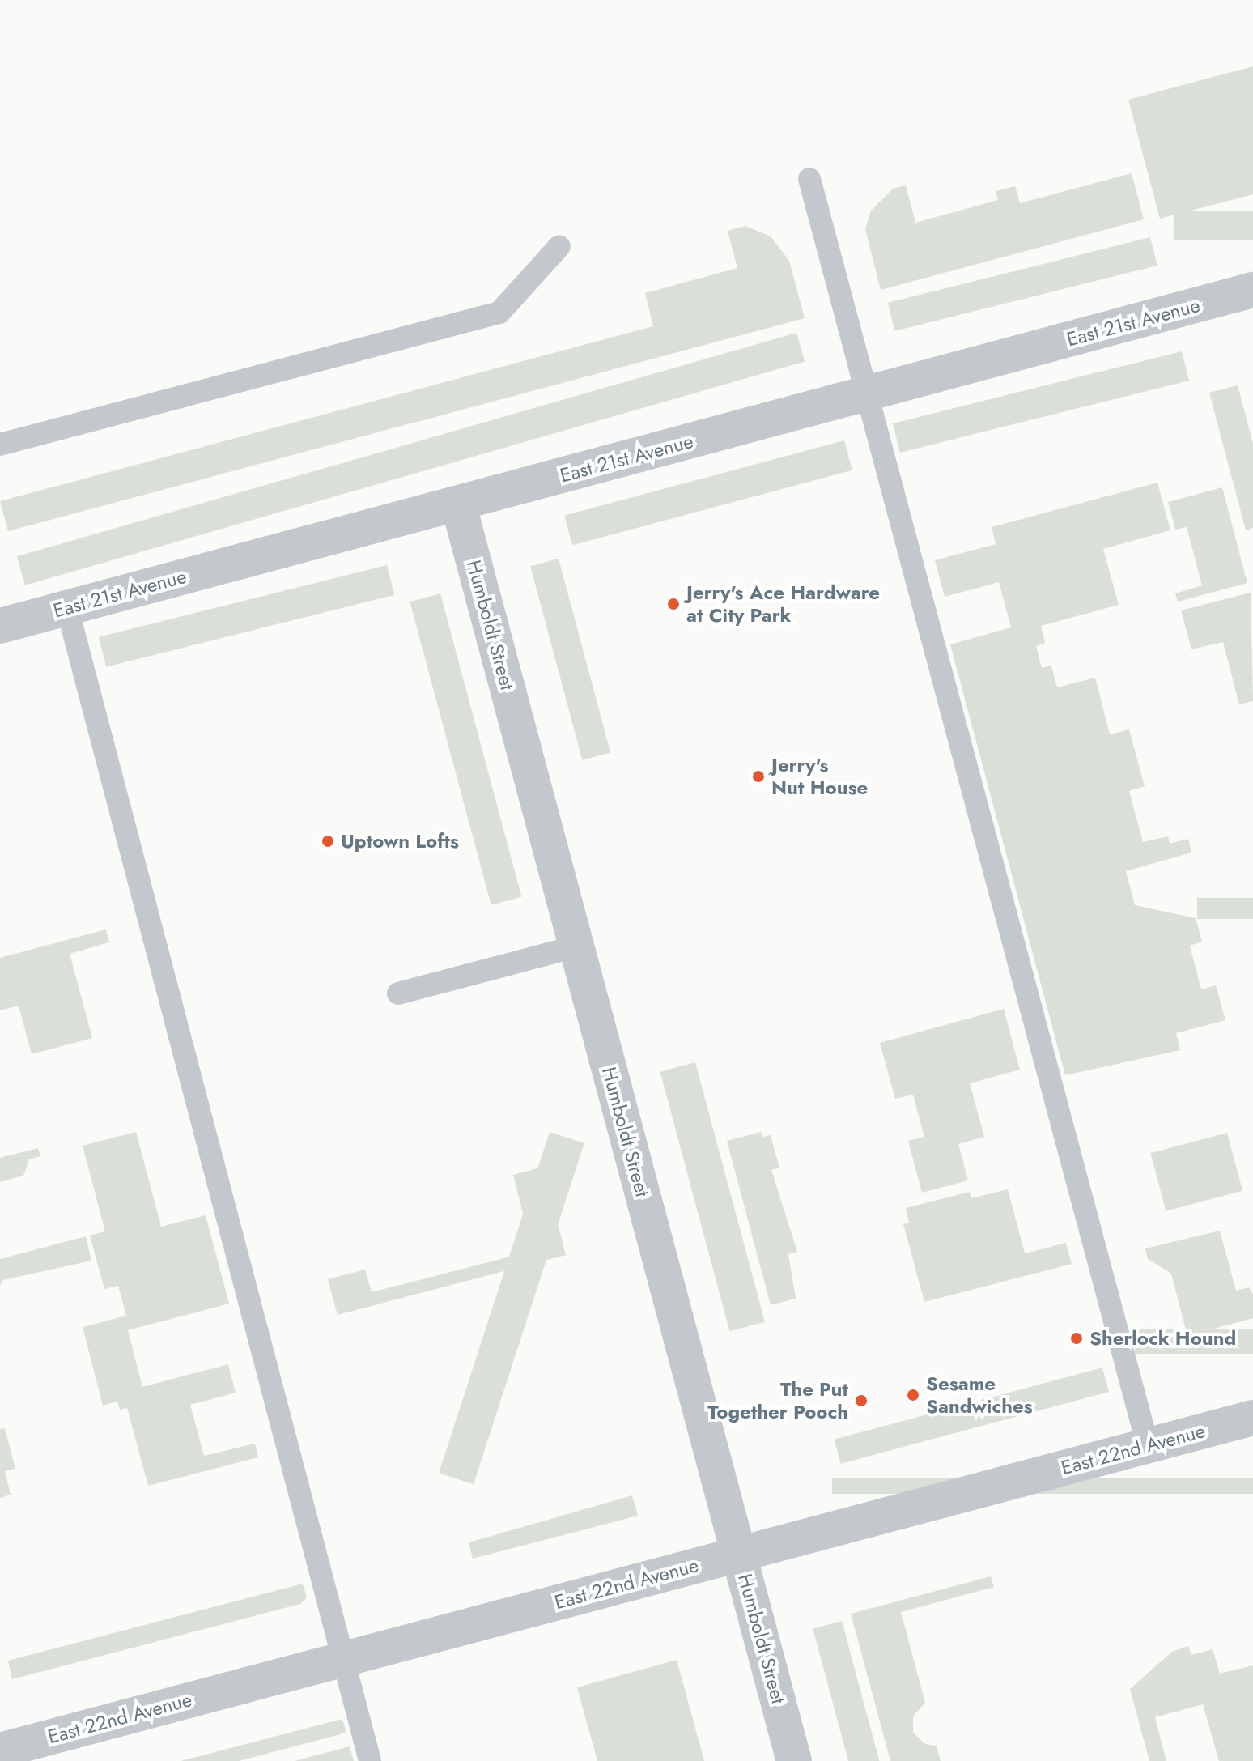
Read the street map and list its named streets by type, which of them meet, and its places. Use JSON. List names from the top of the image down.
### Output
{
  "streets": {
    "street": ["East 21st Avenue", "Humboldt Street", "East 22nd Avenue"]
  },
  "crossings": [
    ["East 21st Avenue", "Humboldt Street"],
    ["Humboldt Street", "East 22nd Avenue"]
  ],
  "places": [
    "Jerry's Ace Hardware at City Park",
    "Jerry's Nut House",
    "Uptown Lofts",
    "Sherlock Hound",
    "Sesame Sandwiches",
    "The Put Together Pooch"
  ]
}
